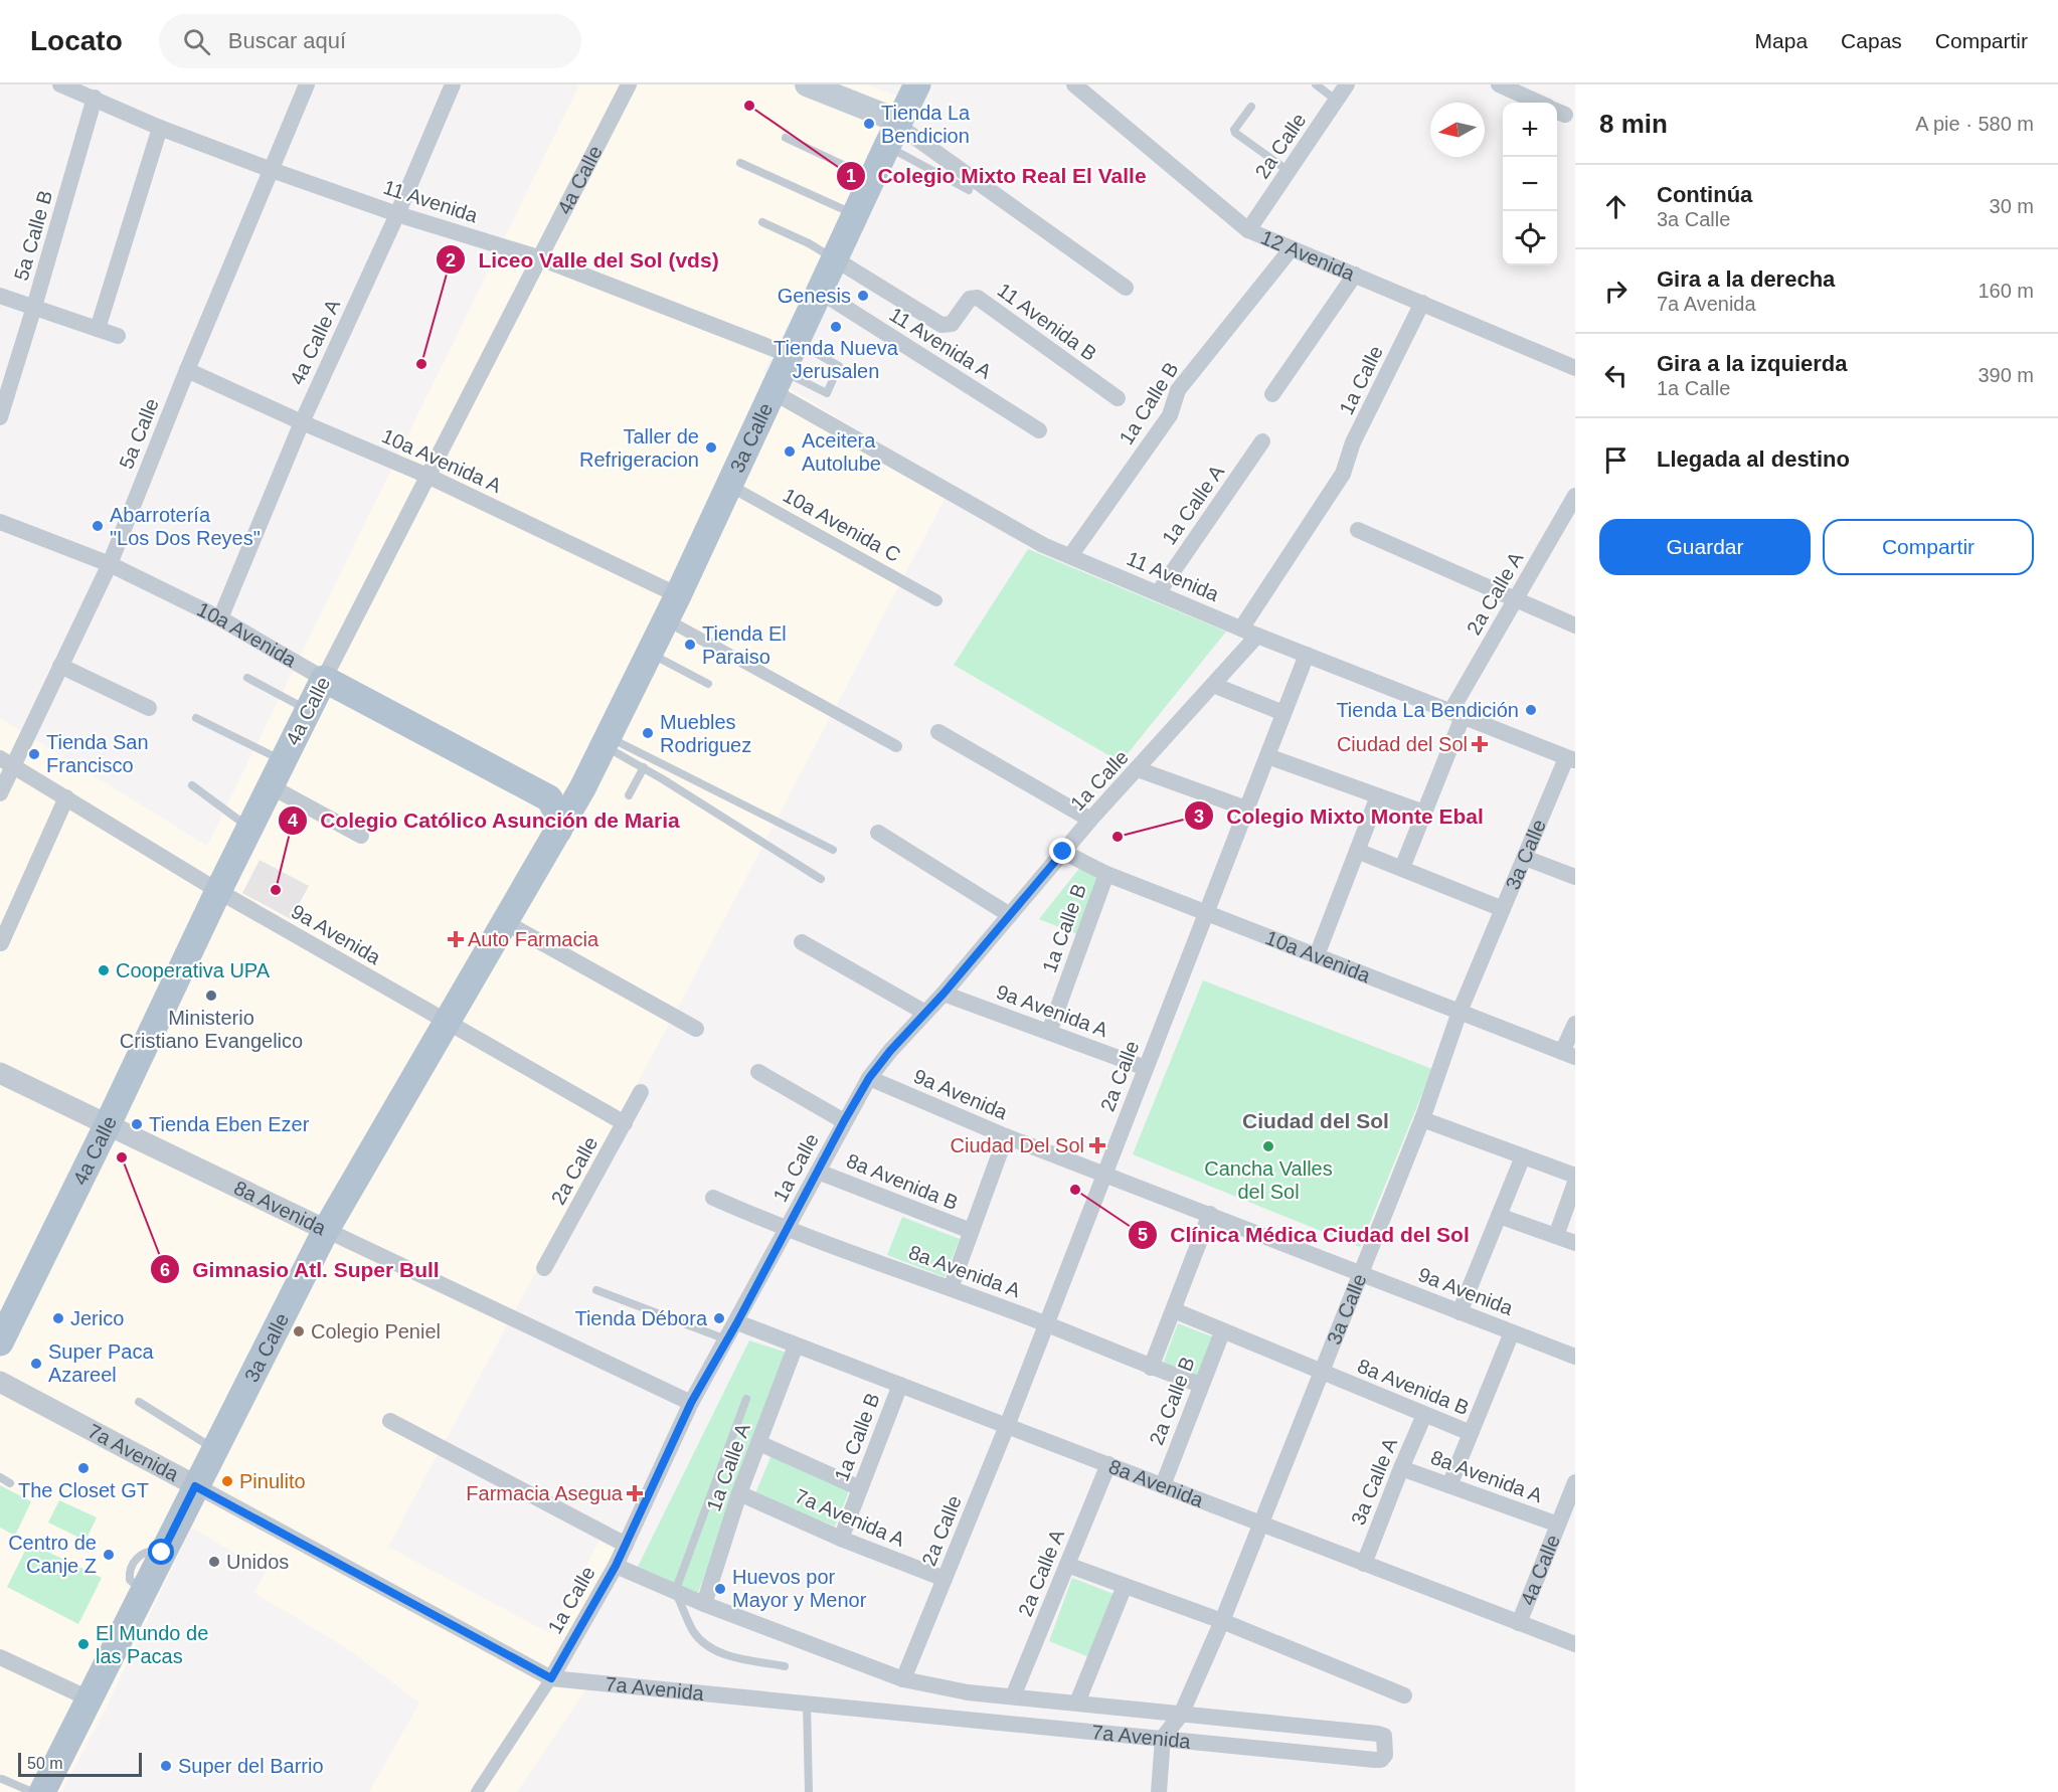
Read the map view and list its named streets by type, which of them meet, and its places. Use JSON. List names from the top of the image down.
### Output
{
  "streets": {
    "main road": ["4a Calle", "3a Calle", "10a Avenida"],
    "street": [
      "2a Calle",
      "11 Avenida",
      "5a Calle B",
      "12 Avenida",
      "11 Avenida B",
      "4a Calle A",
      "11 Avenida A",
      "1a Calle",
      "1a Calle B",
      "5a Calle",
      "10a Avenida A",
      "1a Calle A",
      "10a Avenida C",
      "2a Calle A",
      "9a Avenida",
      "9a Avenida A",
      "8a Avenida B",
      "8a Avenida",
      "8a Avenida A",
      "2a Calle B",
      "7a Avenida",
      "3a Calle A",
      "7a Avenida A"
    ]
  },
  "crossings": [
    ["2a Calle", "11 Avenida"],
    ["2a Calle", "12 Avenida"],
    ["2a Calle", "10a Avenida"],
    ["2a Calle", "9a Avenida"],
    ["2a Calle", "9a Avenida A"],
    ["2a Calle", "8a Avenida"],
    ["2a Calle", "8a Avenida A"],
    ["2a Calle", "7a Avenida"],
    ["2a Calle", "7a Avenida A"],
    ["4a Calle", "11 Avenida"],
    ["4a Calle", "10a Avenida A"],
    ["4a Calle", "10a Avenida"],
    ["4a Calle", "9a Avenida"],
    ["4a Calle", "8a Avenida"],
    ["4a Calle", "8a Avenida A"],
    ["11 Avenida", "5a Calle B"],
    ["11 Avenida", "4a Calle A"],
    ["11 Avenida", "1a Calle"],
    ["11 Avenida", "1a Calle B"],
    ["11 Avenida", "5a Calle"],
    ["11 Avenida", "3a Calle"],
    ["11 Avenida", "1a Calle A"],
    ["11 Avenida", "2a Calle A"],
    ["12 Avenida", "1a Calle"],
    ["12 Avenida", "1a Calle B"],
    ["11 Avenida B", "3a Calle"],
    ["4a Calle A", "10a Avenida A"],
    ["4a Calle A", "10a Avenida"],
    ["11 Avenida A", "3a Calle"],
    ["1a Calle", "10a Avenida"],
    ["1a Calle", "9a Avenida"],
    ["1a Calle", "9a Avenida A"],
    ["1a Calle", "8a Avenida B"],
    ["1a Calle", "8a Avenida"],
    ["1a Calle", "8a Avenida A"],
    ["1a Calle", "7a Avenida"],
    ["1a Calle B", "10a Avenida"],
    ["1a Calle B", "9a Avenida A"],
    ["1a Calle B", "8a Avenida"],
    ["1a Calle B", "7a Avenida A"],
    ["5a Calle", "10a Avenida A"],
    ["5a Calle", "10a Avenida"],
    ["5a Calle", "9a Avenida"],
    ["3a Calle", "10a Avenida A"],
    ["3a Calle", "10a Avenida C"],
    ["3a Calle", "10a Avenida"],
    ["3a Calle", "9a Avenida"],
    ["3a Calle", "8a Avenida B"],
    ["3a Calle", "8a Avenida"],
    ["3a Calle", "7a Avenida"],
    ["1a Calle A", "8a Avenida"],
    ["1a Calle A", "7a Avenida"],
    ["1a Calle A", "7a Avenida A"],
    ["2a Calle A", "8a Avenida"],
    ["2a Calle A", "7a Avenida"],
    ["8a Avenida B", "2a Calle B"],
    ["8a Avenida B", "3a Calle A"],
    ["8a Avenida", "2a Calle B"],
    ["8a Avenida", "3a Calle A"],
    ["8a Avenida A", "2a Calle B"],
    ["8a Avenida A", "3a Calle A"]
  ],
  "districts": ["Ciudad del Sol"],
  "places": {
    "other": [
      "Colegio Mixto Real El Valle",
      "Tienda La Bendicion",
      "Genesis",
      "Tienda Nueva Jerusalen",
      "Liceo Valle del Sol (vds)",
      "Taller de Refrigeracion",
      "Aceitera Autolube",
      "Abarrotería \"Los Dos Reyes\"",
      "Tienda El Paraiso",
      "Tienda La Bendición",
      "Muebles Rodriguez",
      "Tienda San Francisco",
      "Colegio Mixto Monte Ebal",
      "Colegio Católico Asunción de Maria",
      "Cooperativa UPA",
      "Ministerio Cristiano Evangelico",
      "Tienda Eben Ezer",
      "Cancha Valles del Sol",
      "Gimnasio Atl. Super Bull",
      "Clínica Médica Ciudad del Sol",
      "Jerico",
      "Tienda Débora",
      "Colegio Peniel",
      "Super Paca Azareel",
      "The Closet GT",
      "Pinulito",
      "Centro de Canje Z",
      "Unidos",
      "Huevos por Mayor y Menor",
      "El Mundo de las Pacas",
      "Super del Barrio"
    ],
    "health": [
      "Ciudad del Sol",
      "Auto Farmacia",
      "Ciudad Del Sol",
      "Farmacia Asegua"
    ]
  },
  "scale_bar": "50 m",
  "north": "left",
  "page": {
    "header": "Locato",
    "search": "Buscar aquí",
    "nav": ["Mapa", "Capas", "Compartir"],
    "heading": ["8 min", "A pie · 580 m"],
    "map_buttons": ["+", "−"],
    "list": [
      ["Continúa", "3a Calle", "30 m"],
      ["Gira a la derecha", "7a Avenida", "160 m"],
      ["Gira a la izquierda", "1a Calle", "390 m"],
      "Llegada al destino"
    ],
    "buttons": ["Guardar", "Compartir"],
    "scale": "50 m"
  }
}
